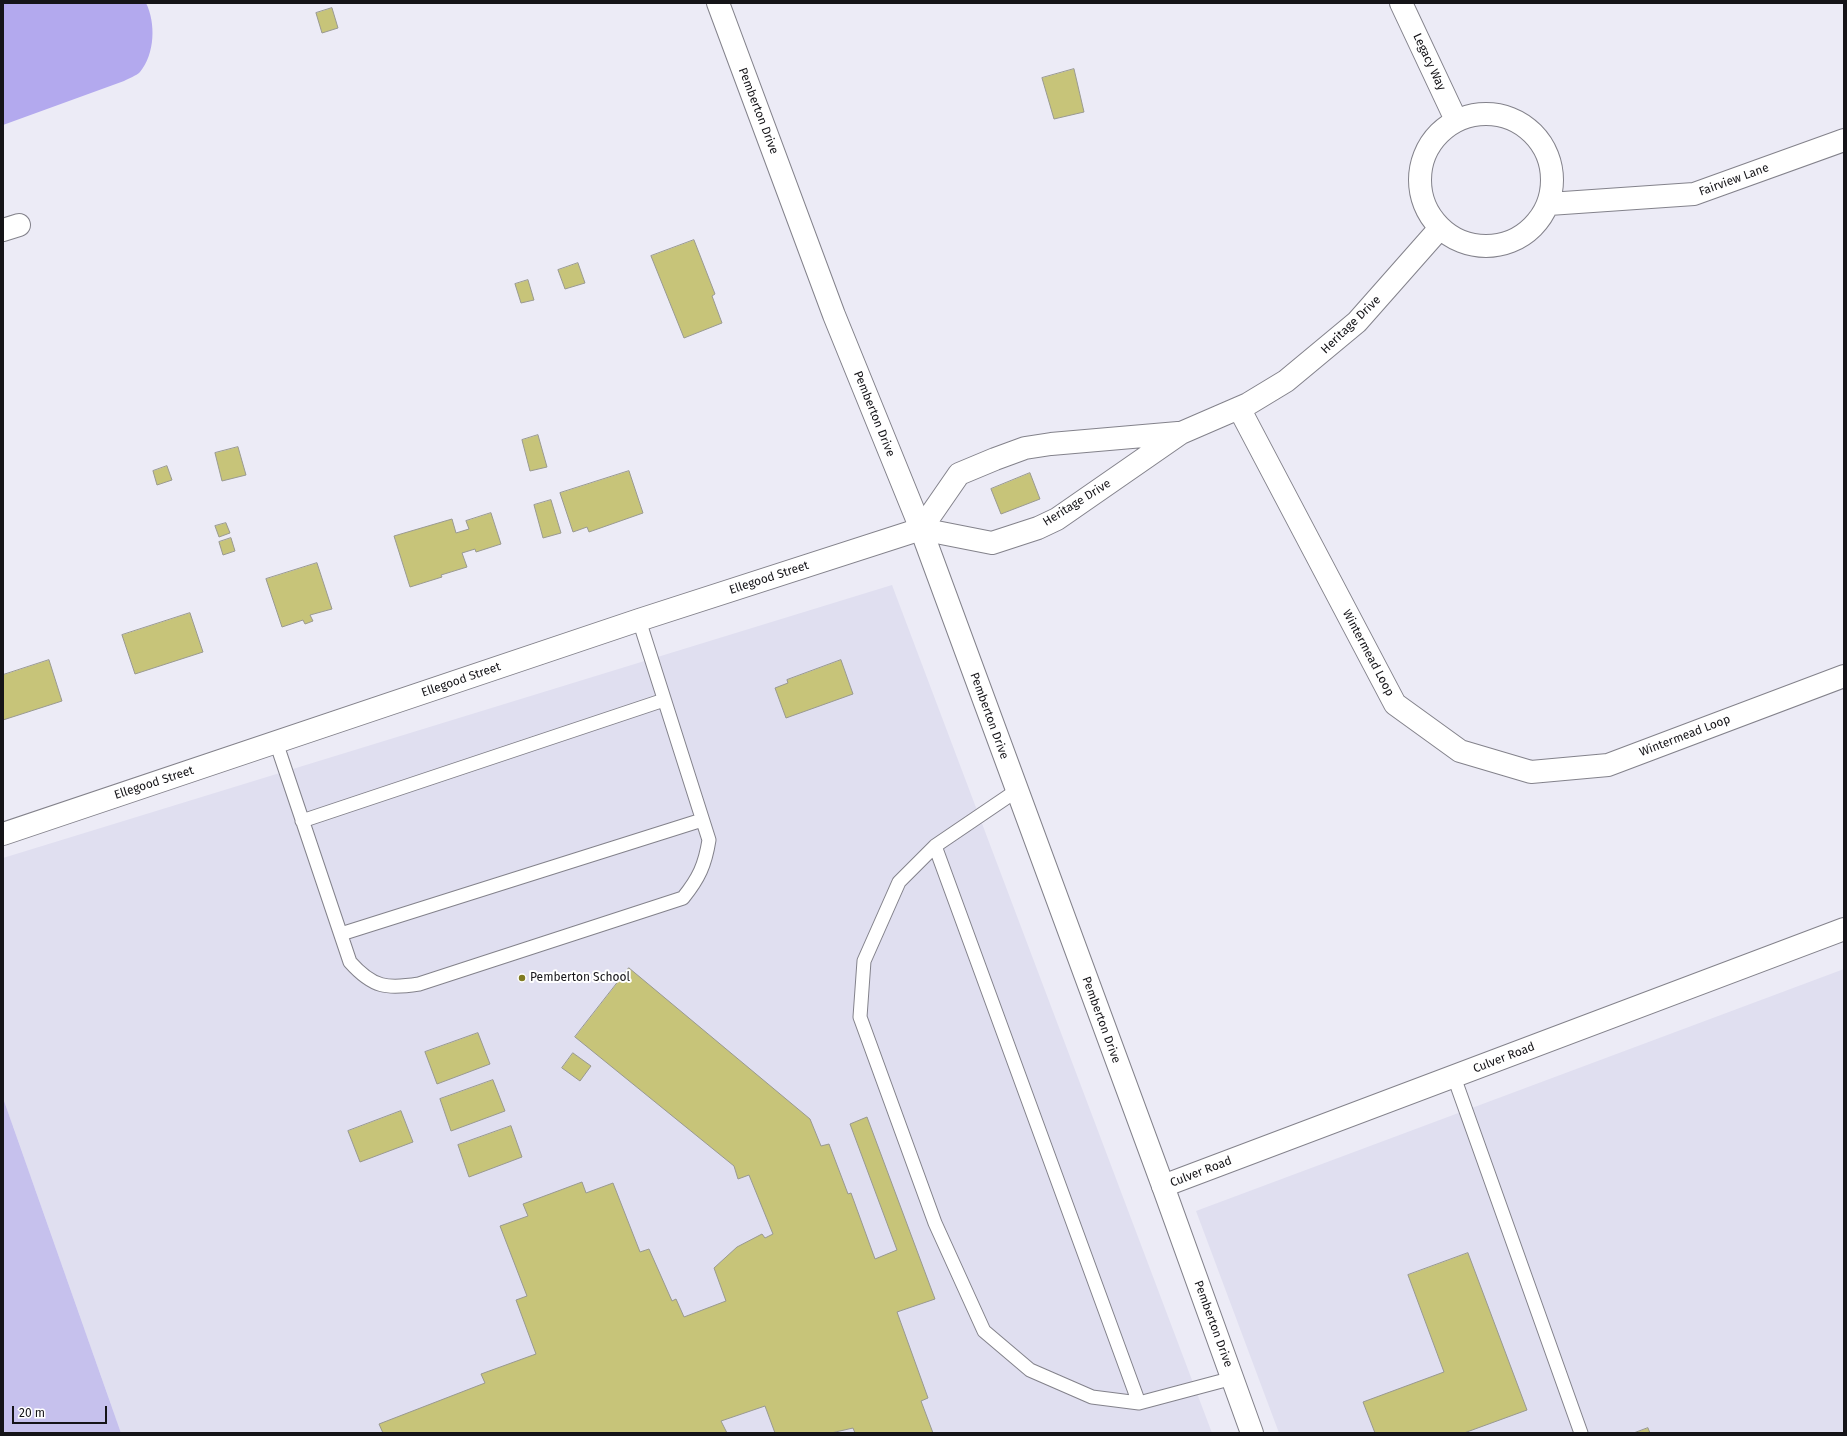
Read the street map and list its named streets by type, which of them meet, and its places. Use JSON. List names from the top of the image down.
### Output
{
  "streets": {
    "street": [
      "Legacy Way",
      "Pemberton Drive",
      "Fairview Lane",
      "Heritage Drive",
      "Ellegood Street",
      "Wintermead Loop",
      "Culver Road"
    ]
  },
  "crossings": [
    ["Legacy Way", "Fairview Lane"],
    ["Legacy Way", "Heritage Drive"],
    ["Pemberton Drive", "Heritage Drive"],
    ["Pemberton Drive", "Ellegood Street"],
    ["Pemberton Drive", "Culver Road"],
    ["Fairview Lane", "Heritage Drive"],
    ["Heritage Drive", "Ellegood Street"],
    ["Heritage Drive", "Wintermead Loop"]
  ],
  "places": ["Pemberton School"],
  "scale_bar": "20 m"
}
